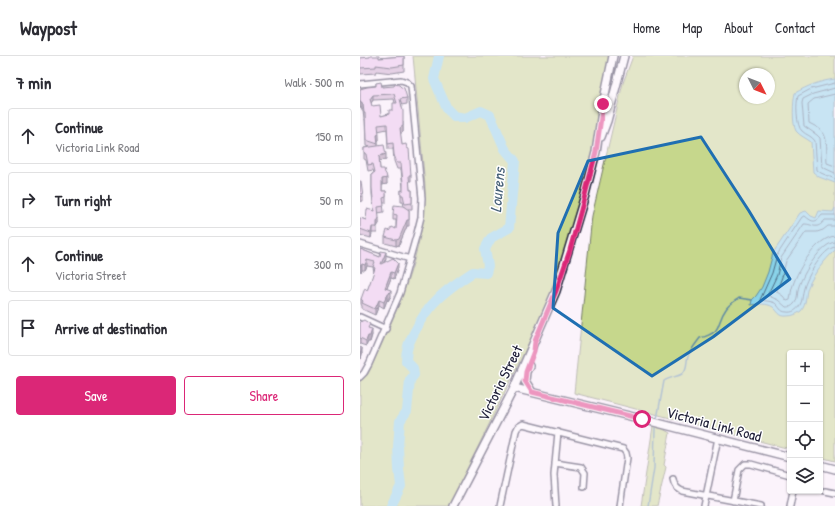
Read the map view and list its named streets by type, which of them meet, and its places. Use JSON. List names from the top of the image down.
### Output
{
  "streets": {
    "main road": ["Victoria Street", "Victoria Link Road"]
  },
  "crossings": [
    ["Victoria Street", "Victoria Link Road"]
  ],
  "water": ["Lourens"],
  "north": "bottom right",
  "page": {
    "header": "Waypost",
    "nav": [
      "Home",
      "Map",
      "About",
      "Contact"
    ],
    "heading": ["7 min", "Walk · 500 m"],
    "list": [
      ["Continue", "Victoria Link Road", "150 m"],
      ["Turn right", "50 m"],
      ["Continue", "Victoria Street", "300 m"],
      "Arrive at destination"
    ],
    "map_buttons": ["+", "−"],
    "buttons": ["Save", "Share"]
  }
}
